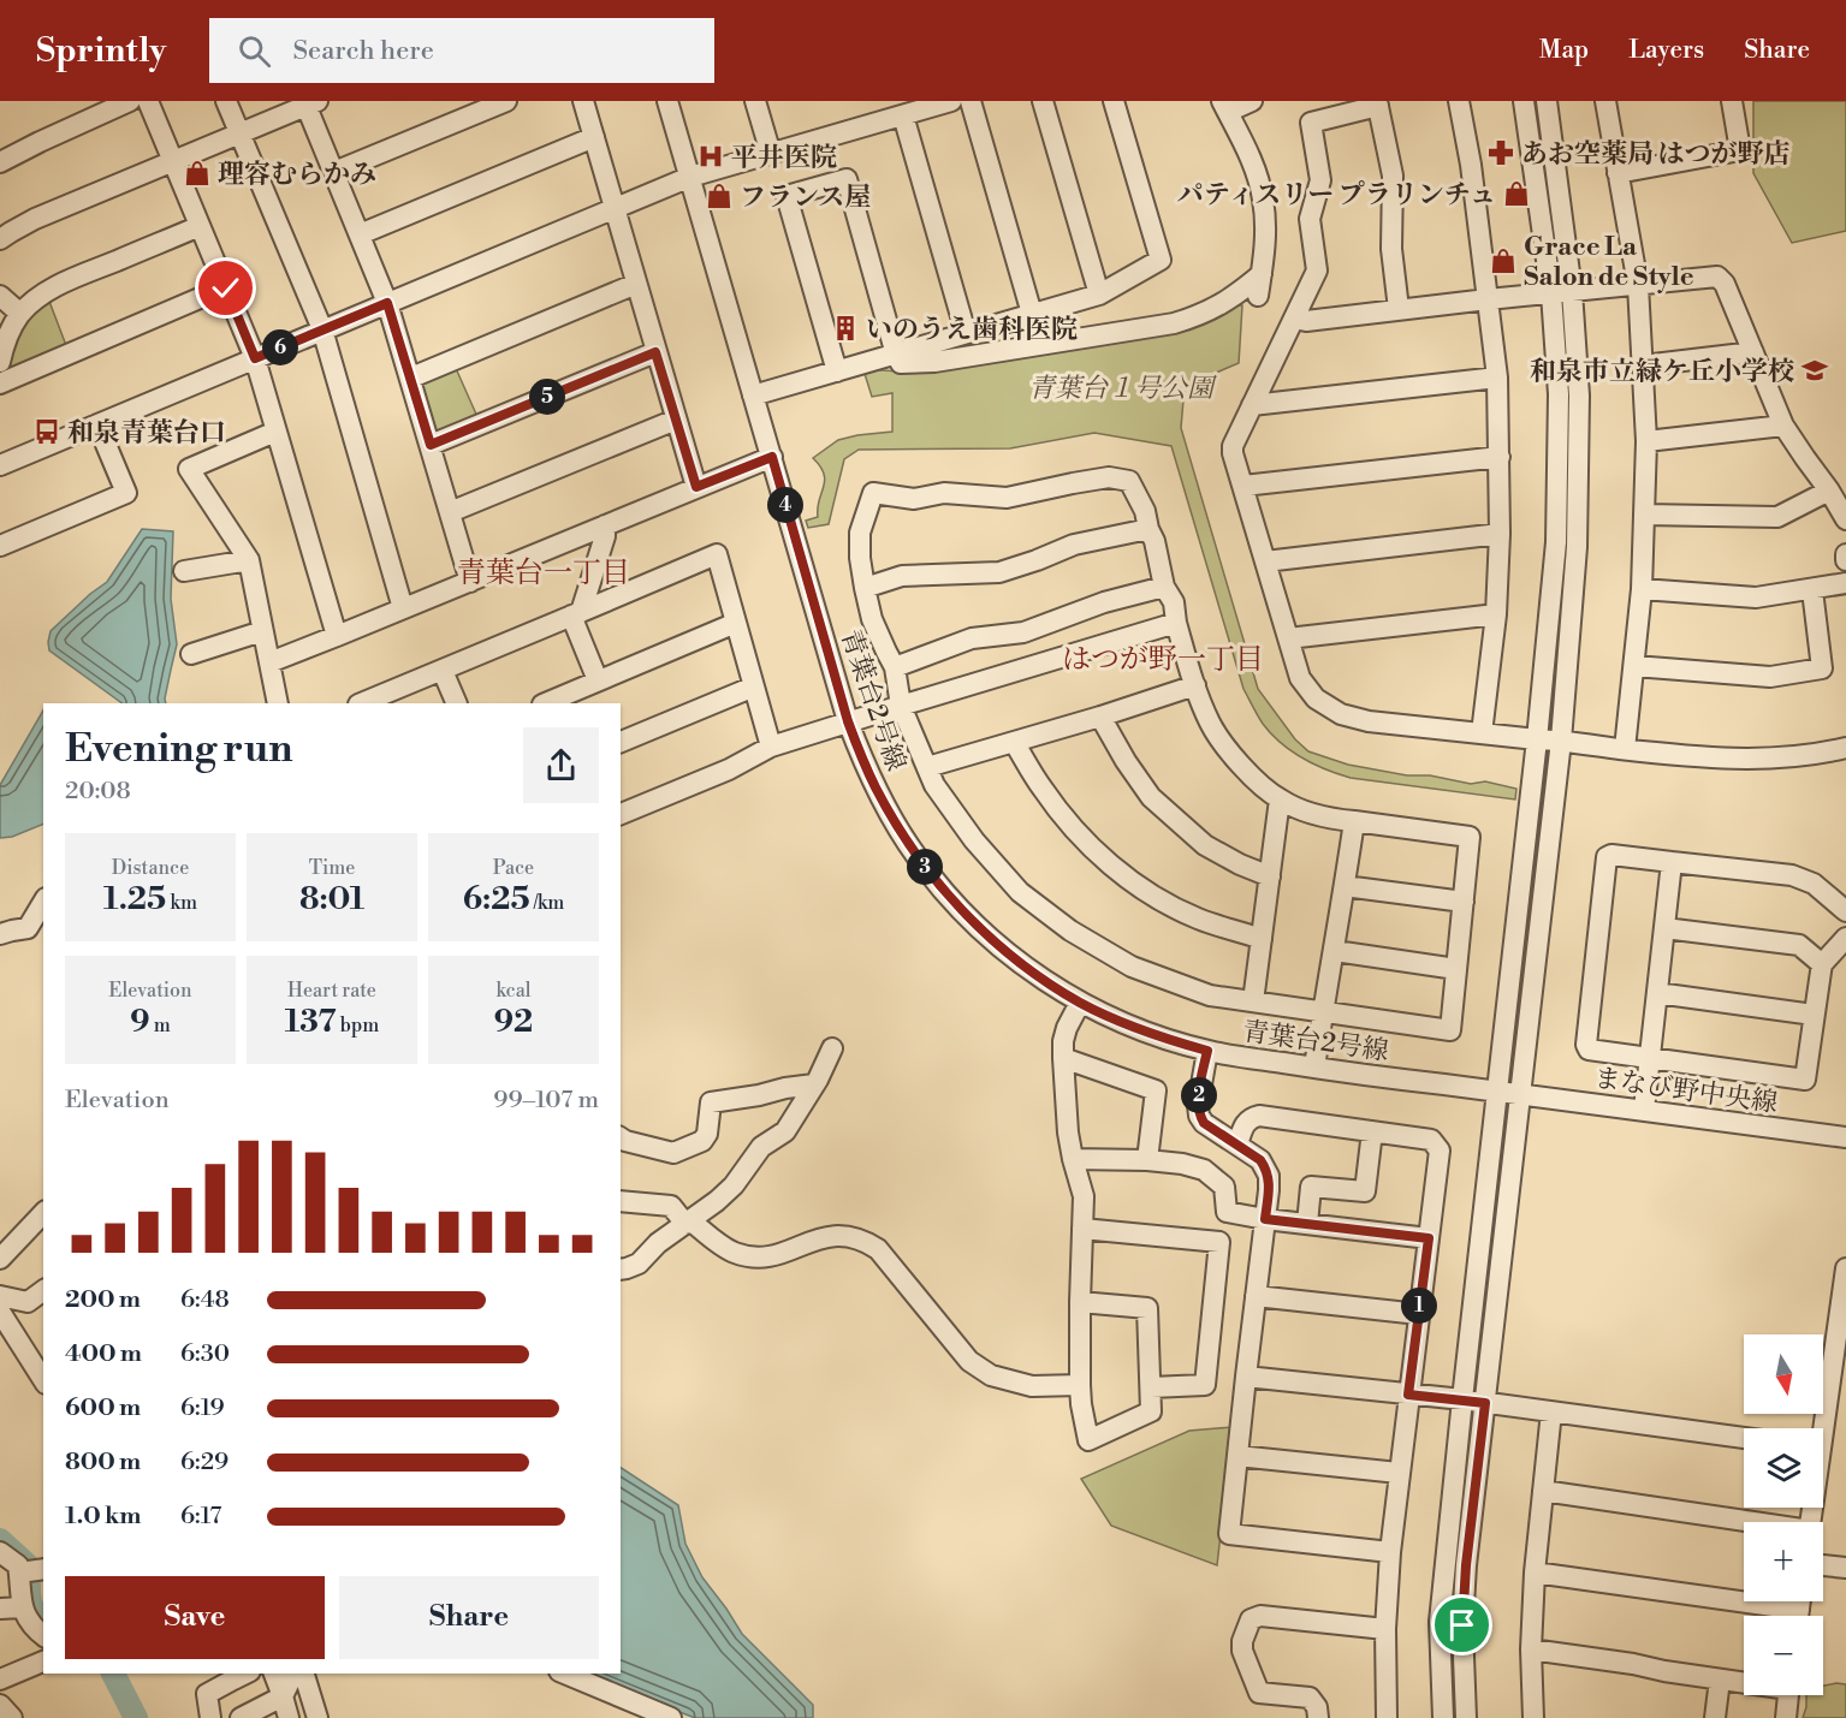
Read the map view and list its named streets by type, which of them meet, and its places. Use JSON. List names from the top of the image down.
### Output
{
  "streets": {
    "street": ["青葉台2号線", "まなび野中央線"]
  },
  "crossings": [
    ["青葉台2号線", "まなび野中央線"]
  ],
  "districts": ["青葉台一丁目", "はつが野一丁目"],
  "parks": ["青葉台１号公園"],
  "places": {
    "pharmacy": ["あお空薬局 はつが野店"],
    "hospital": ["平井医院"],
    "shop": [
      "理容むらかみ",
      "パティスリー プラリンチュ",
      "フランス屋",
      "Grace La Salon de Style"
    ],
    "building": ["いのうえ歯科医院"],
    "school or university": ["和泉市立緑ケ丘小学校"],
    "bus stop": ["和泉青葉台口"]
  },
  "north": "bottom",
  "page": {
    "header": "Sprintly",
    "search": "Search here",
    "nav": ["Map", "Layers", "Share"],
    "pins": [
      "6",
      "5",
      "4",
      "3",
      "2",
      "1"
    ],
    "heading": ["Evening run", "20:08"],
    "stats": [
      ["Distance", "1.25 km"],
      ["Time", "8:01"],
      ["Pace", "6:25 /km"],
      ["Elevation", "9 m"],
      ["Heart rate", "137 bpm"],
      ["kcal", "92"]
    ],
    "chart": ["Elevation", "99–107 m"],
    "list": [
      {
        "name": "200 m",
        "note": "6:48"
      },
      {
        "name": "400 m",
        "note": "6:30"
      },
      {
        "name": "600 m",
        "note": "6:19"
      },
      {
        "name": "800 m",
        "note": "6:29"
      },
      {
        "name": "1.0 km",
        "note": "6:17"
      }
    ],
    "map_buttons": ["+", "−"],
    "buttons": ["Save", "Share"]
  }
}
